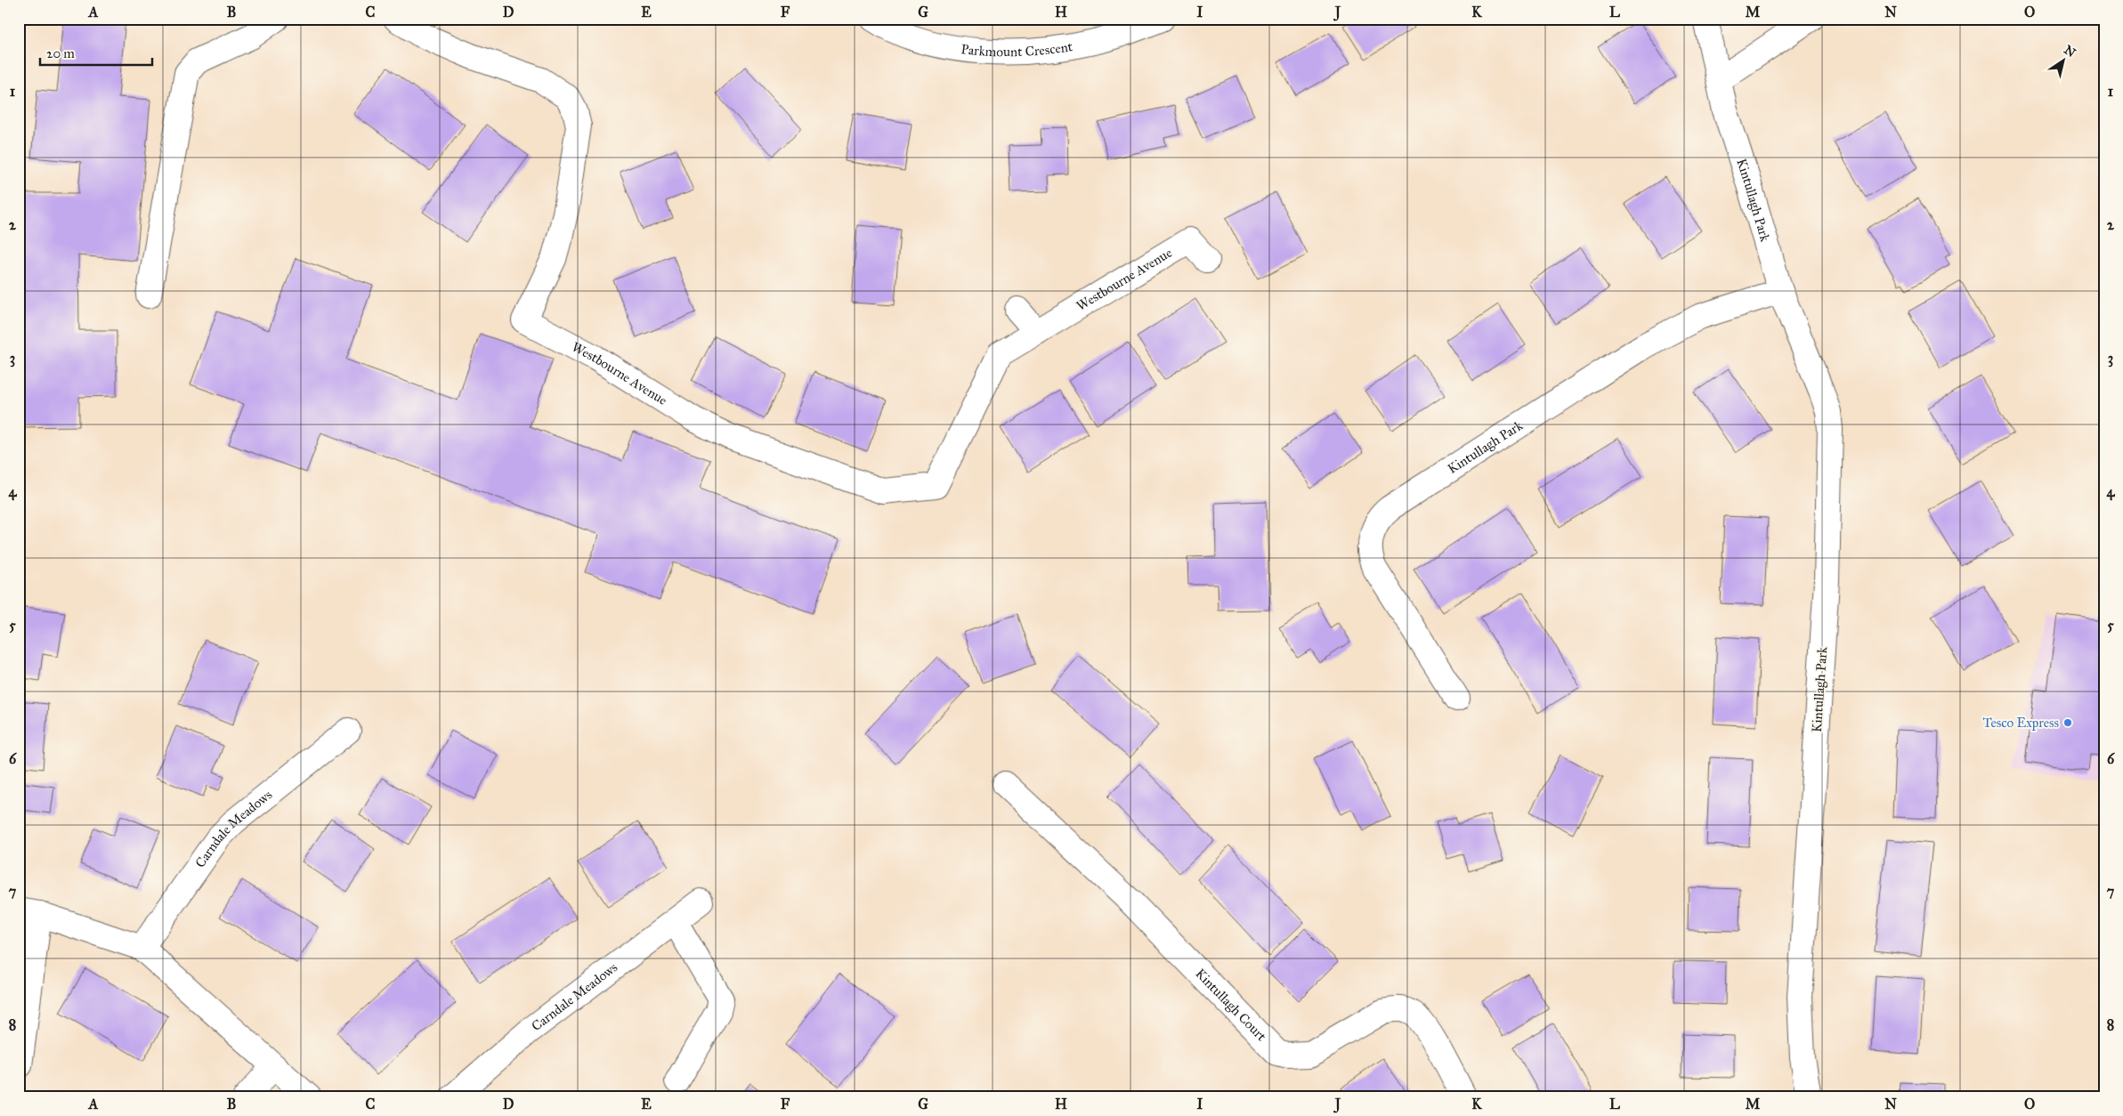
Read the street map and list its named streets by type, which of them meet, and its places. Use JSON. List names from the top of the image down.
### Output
{
  "streets": {
    "street": [
      "Parkmount Crescent",
      "Kintullagh Park",
      "Westbourne Avenue",
      "Carndale Meadows",
      "Kintullagh Court"
    ]
  },
  "places": ["Tesco Express"],
  "scale_bar": "20 m",
  "north": "top right",
  "grid": {
    "columns": [
      "A",
      "B",
      "C",
      "D",
      "E",
      "F",
      "G",
      "H",
      "I",
      "J",
      "K",
      "L",
      "M",
      "N",
      "O"
    ],
    "rows": [
      "1",
      "2",
      "3",
      "4",
      "5",
      "6",
      "7",
      "8"
    ]
  }
}
